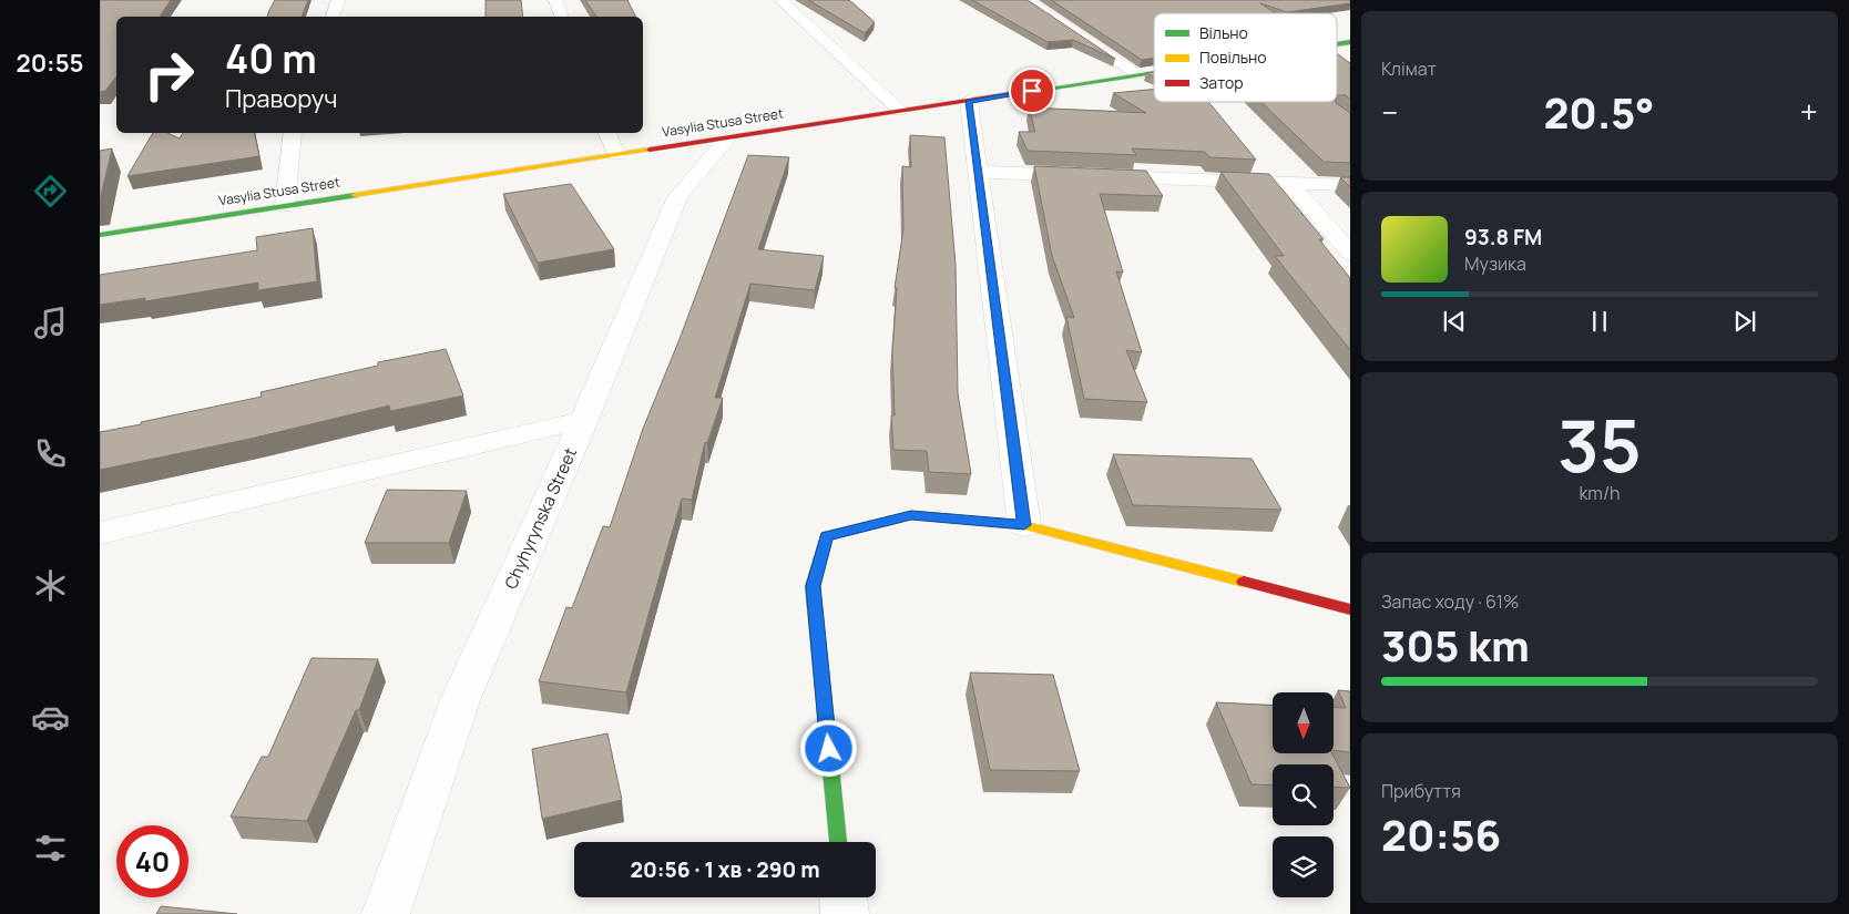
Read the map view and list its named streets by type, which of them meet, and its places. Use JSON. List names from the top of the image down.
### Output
{
  "streets": {
    "street": ["Vasylia Stusa Street", "Chyhyrynska Street"]
  },
  "crossings": [
    ["Vasylia Stusa Street", "Chyhyrynska Street"]
  ],
  "legend": ["Вільно", "Повільно", "Затор"],
  "north": "bottom",
  "page": {
    "tabs": "20:55",
    "tile": [
      "Клімат",
      ["35", "km/h"],
      ["Запас ходу · 61%", "305 km"],
      ["Прибуття", "20:56"]
    ],
    "turn": ["40 m", "Праворуч"],
    "heat": ["−", "20.5°", "+"],
    "song": ["93.8 FM", "Музика"],
    "limit": "40",
    "trip": "20:56 · 1 хв · 290 m"
  }
}
